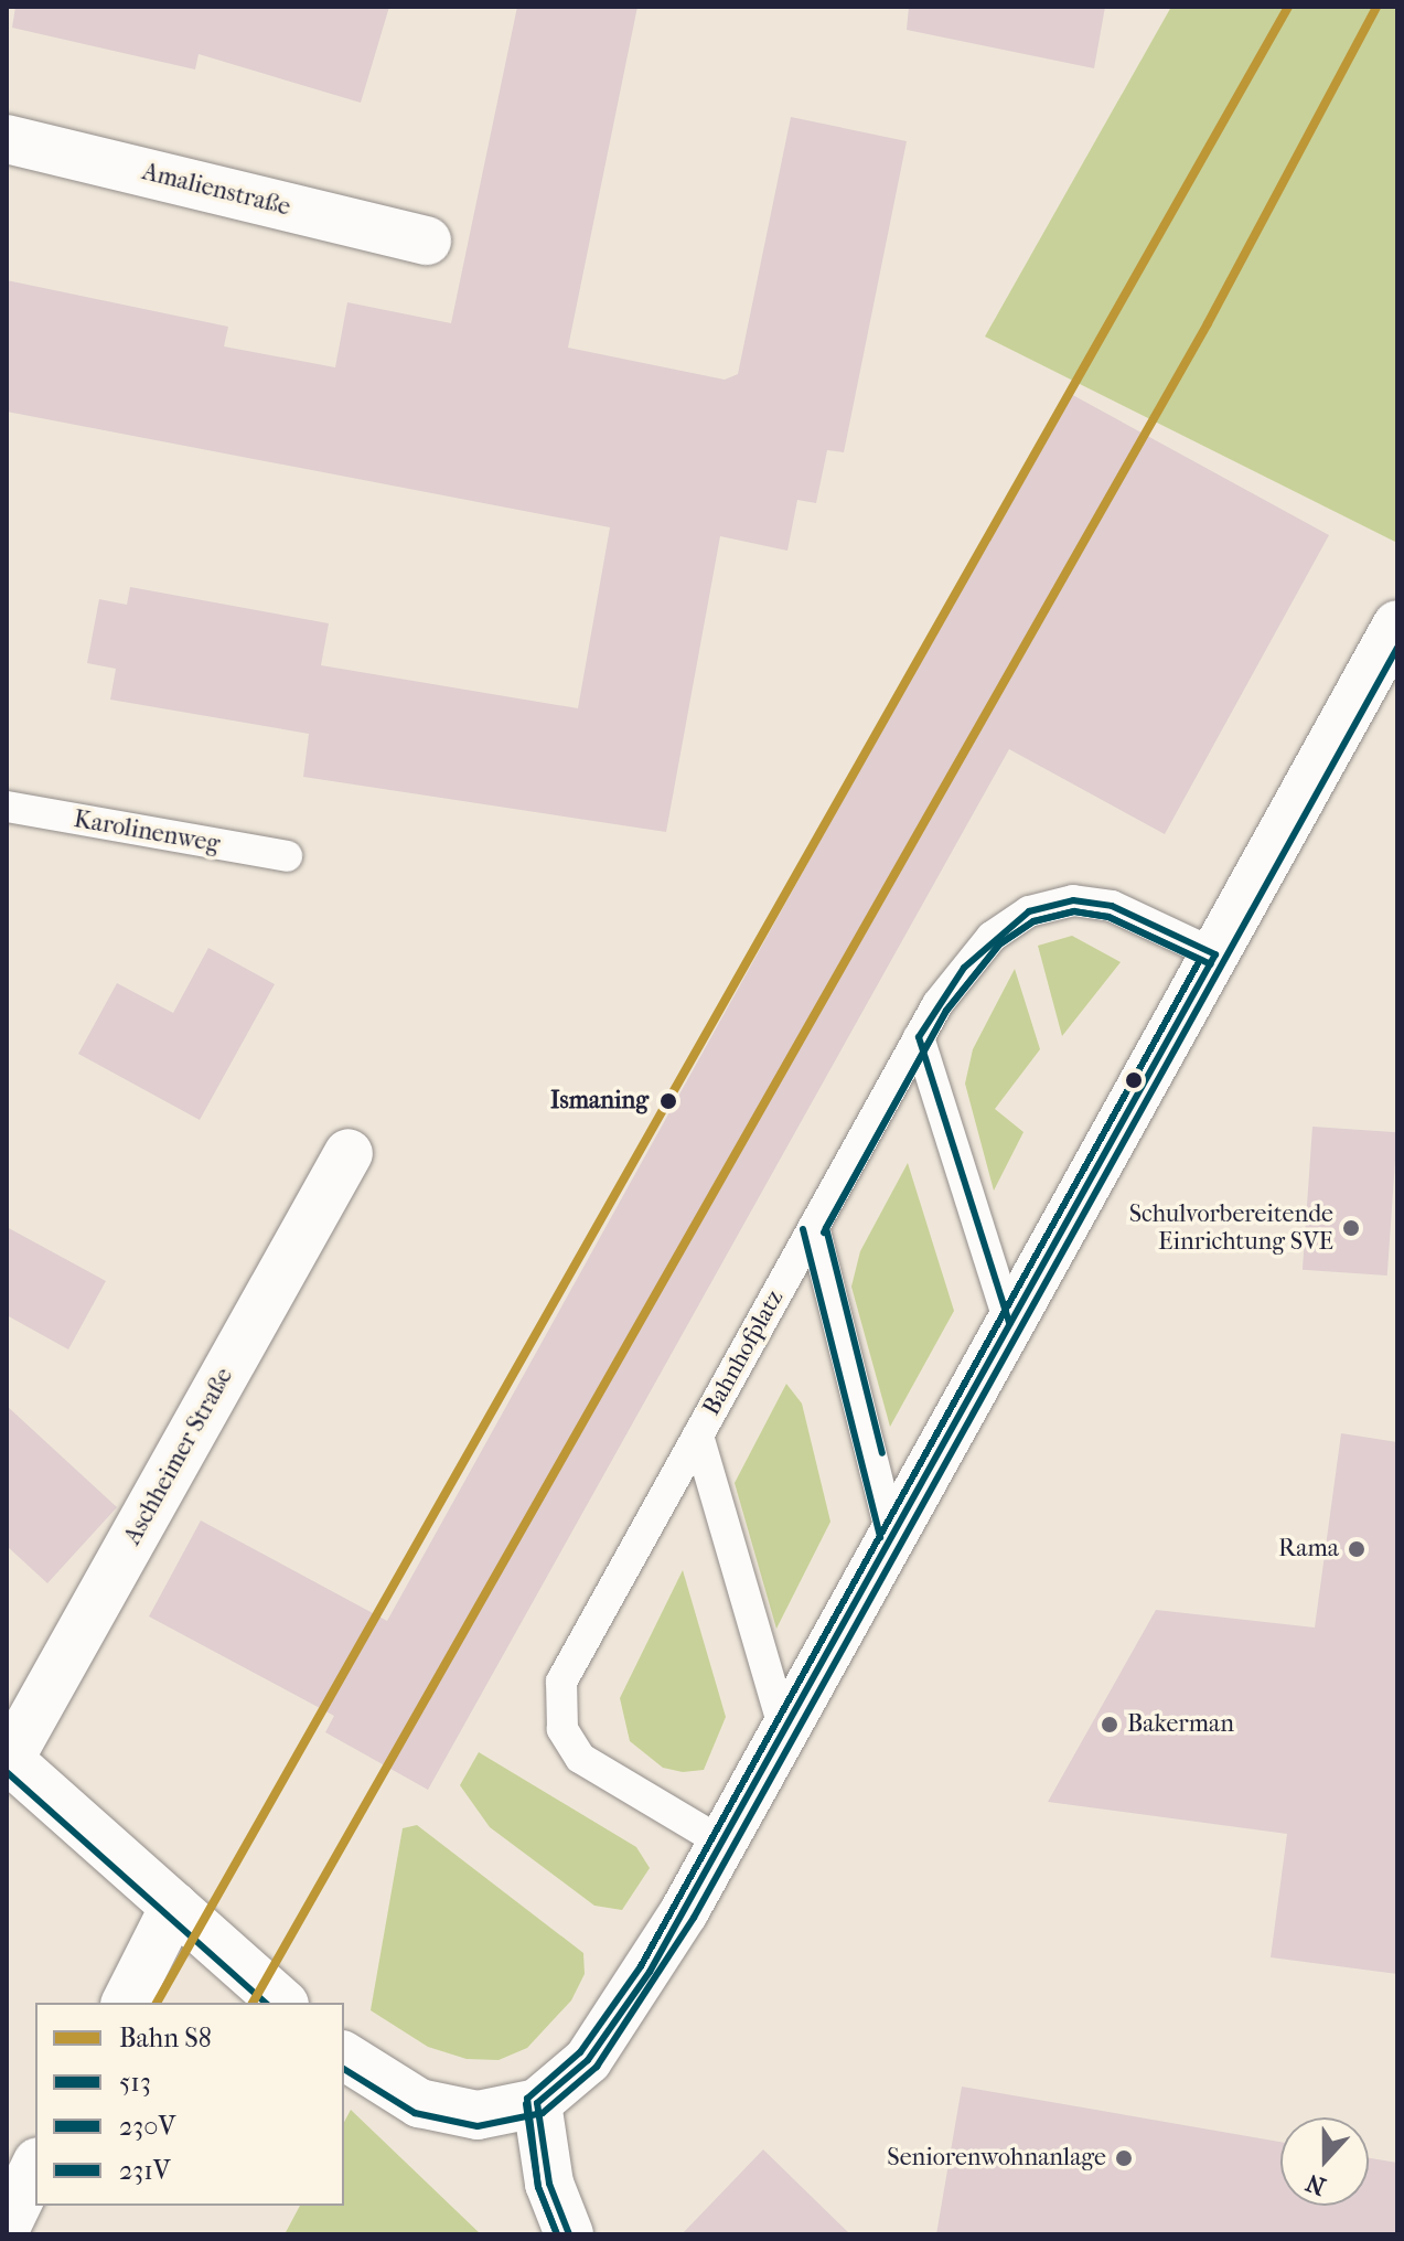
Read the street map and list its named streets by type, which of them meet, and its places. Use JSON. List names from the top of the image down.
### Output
{
  "streets": {
    "street": ["Amalienstraße", "Aschheimer Straße"],
    "lane": ["Karolinenweg", "Bahnhofplatz"]
  },
  "places": [
    "Ismaning",
    "Schulvorbereitende Einrichtung SVE",
    "Rama",
    "Bakerman",
    "Seniorenwohnanlage"
  ],
  "lines": [
    "rail line S8",
    "transit line 230V",
    "transit line 513",
    "transit line 231V"
  ],
  "legend": [
    "Bahn S8",
    "513",
    "230V",
    "231V"
  ],
  "north": "bottom"
}
